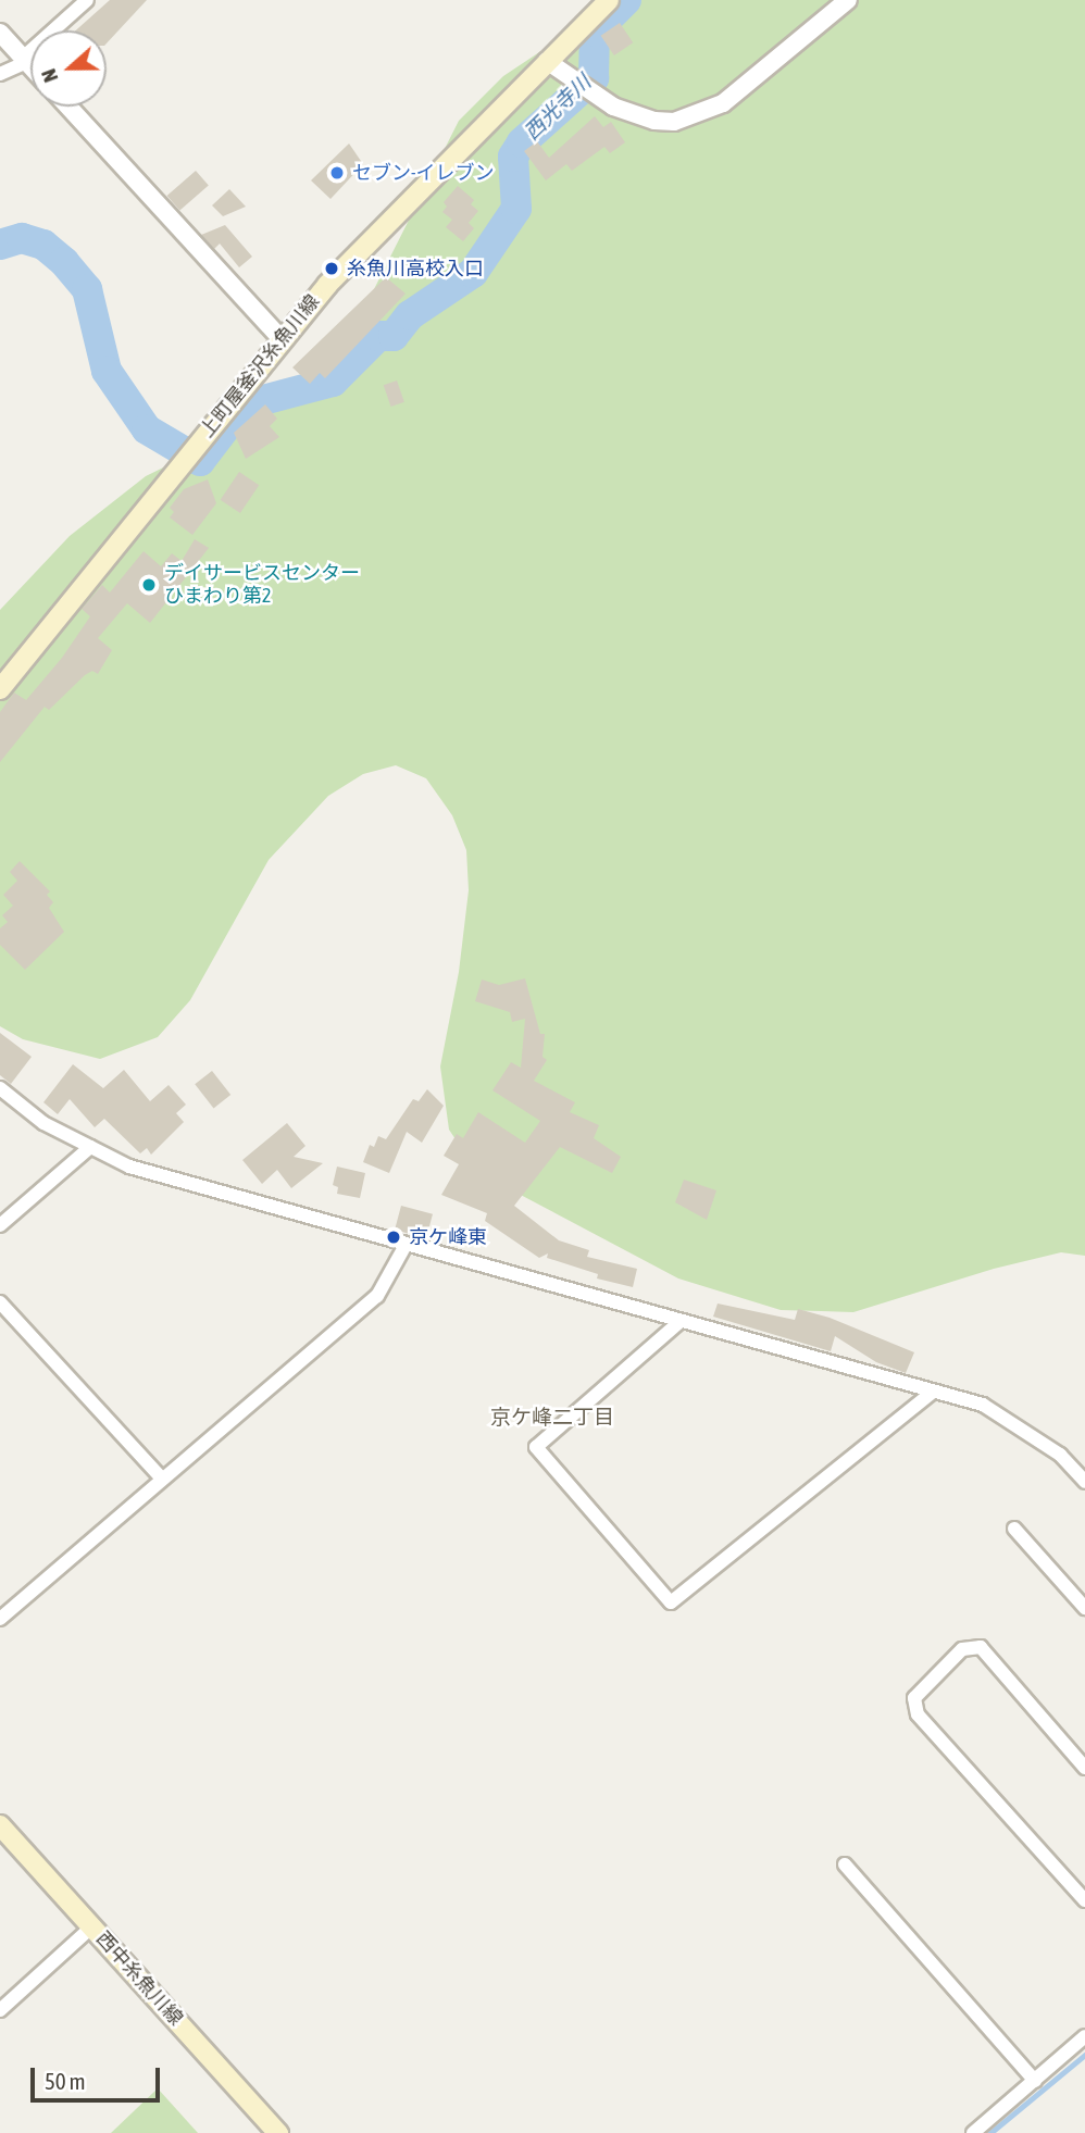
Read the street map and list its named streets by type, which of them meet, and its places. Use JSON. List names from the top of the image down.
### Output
{
  "streets": {
    "main road": ["上町屋釜沢糸魚川線", "西中糸魚川線"]
  },
  "districts": ["京ケ峰二丁目"],
  "water": ["西光寺川"],
  "places": [
    "セブン-イレブン",
    "糸魚川高校入口",
    "デイサービスセンター ひまわり第2",
    "京ケ峰東"
  ],
  "scale_bar": "50 m",
  "north": "left"
}
